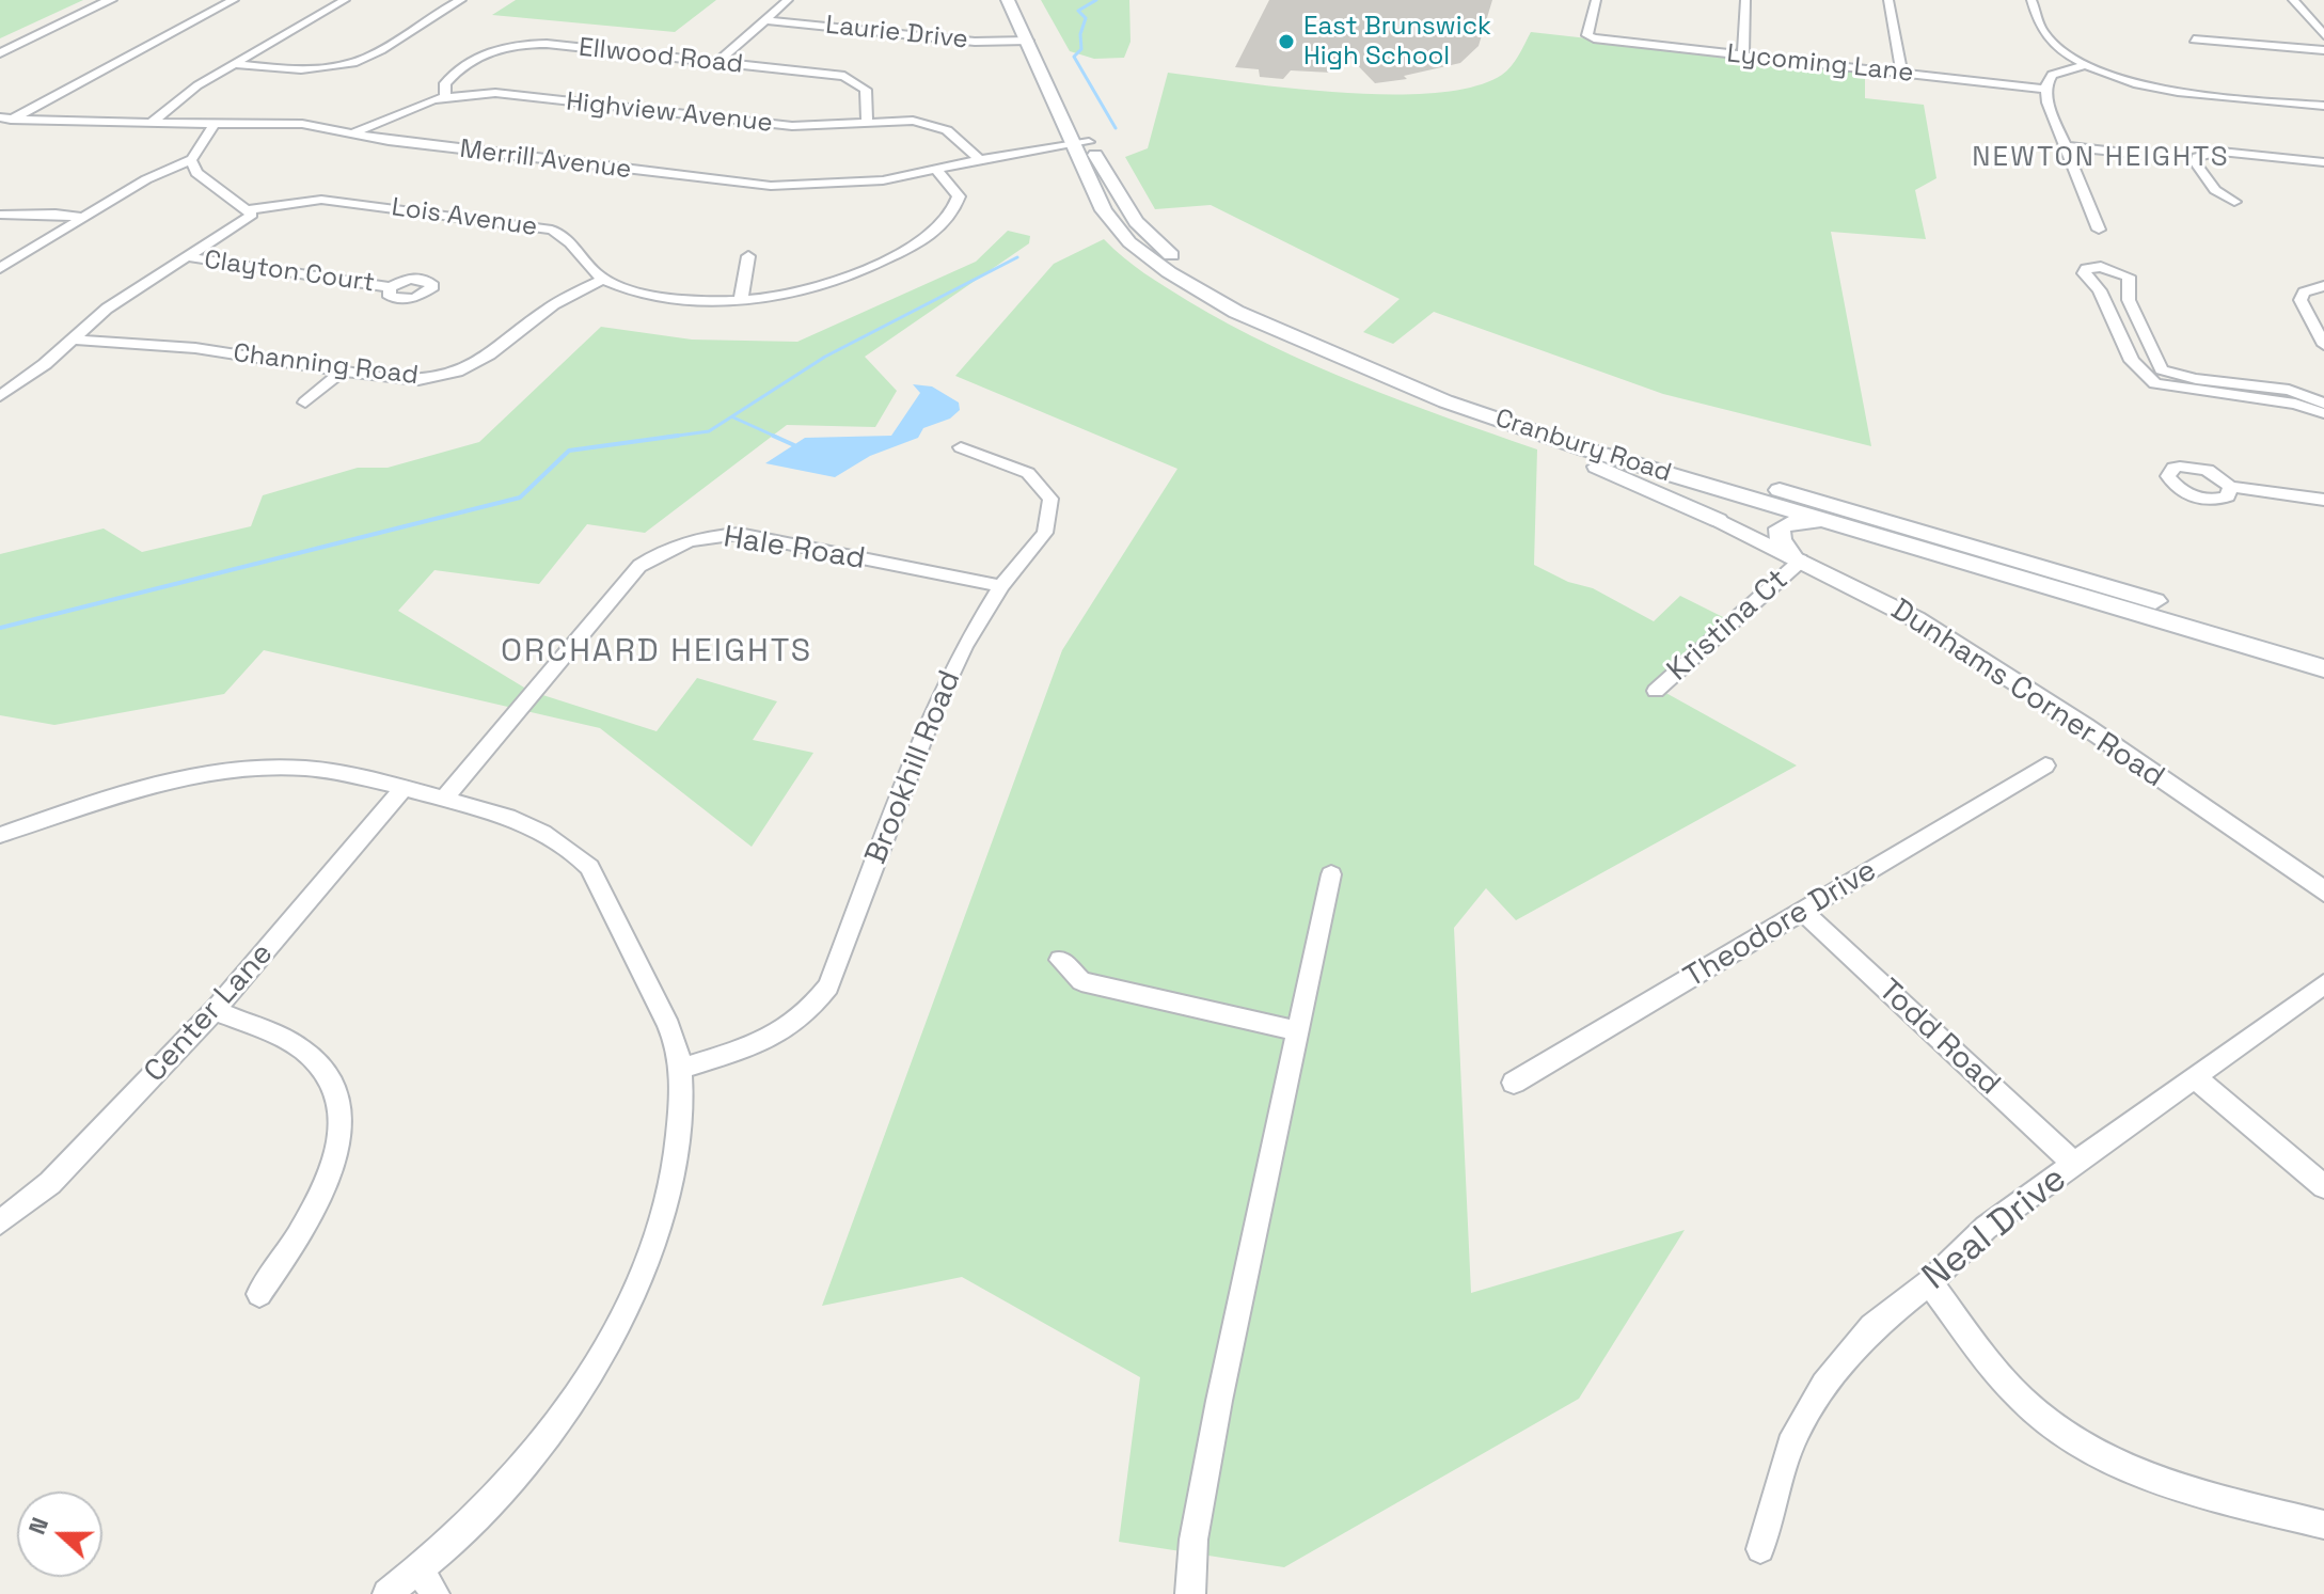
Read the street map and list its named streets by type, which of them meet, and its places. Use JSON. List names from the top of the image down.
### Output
{
  "streets": {
    "main road": ["Cranbury Road"],
    "street": [
      "Laurie Drive",
      "Ellwood Road",
      "Lycoming Lane",
      "Highview Avenue",
      "Merrill Avenue",
      "Lois Avenue",
      "Clayton Court",
      "Channing Road",
      "Hale Road",
      "Kristina Ct",
      "Dunhams Corner Road",
      "Brookhill Road",
      "Theodore Drive",
      "Center Lane",
      "Todd Road",
      "Neal Drive"
    ]
  },
  "crossings": [
    ["Laurie Drive", "Cranbury Road"],
    ["Ellwood Road", "Highview Avenue"],
    ["Highview Avenue", "Merrill Avenue"],
    ["Merrill Avenue", "Cranbury Road"],
    ["Lois Avenue", "Channing Road"],
    ["Hale Road", "Brookhill Road"],
    ["Kristina Ct", "Dunhams Corner Road"],
    ["Theodore Drive", "Todd Road"],
    ["Todd Road", "Neal Drive"]
  ],
  "districts": ["NEWTON HEIGHTS", "ORCHARD HEIGHTS"],
  "places": ["East Brunswick High School"],
  "north": "left"
}
